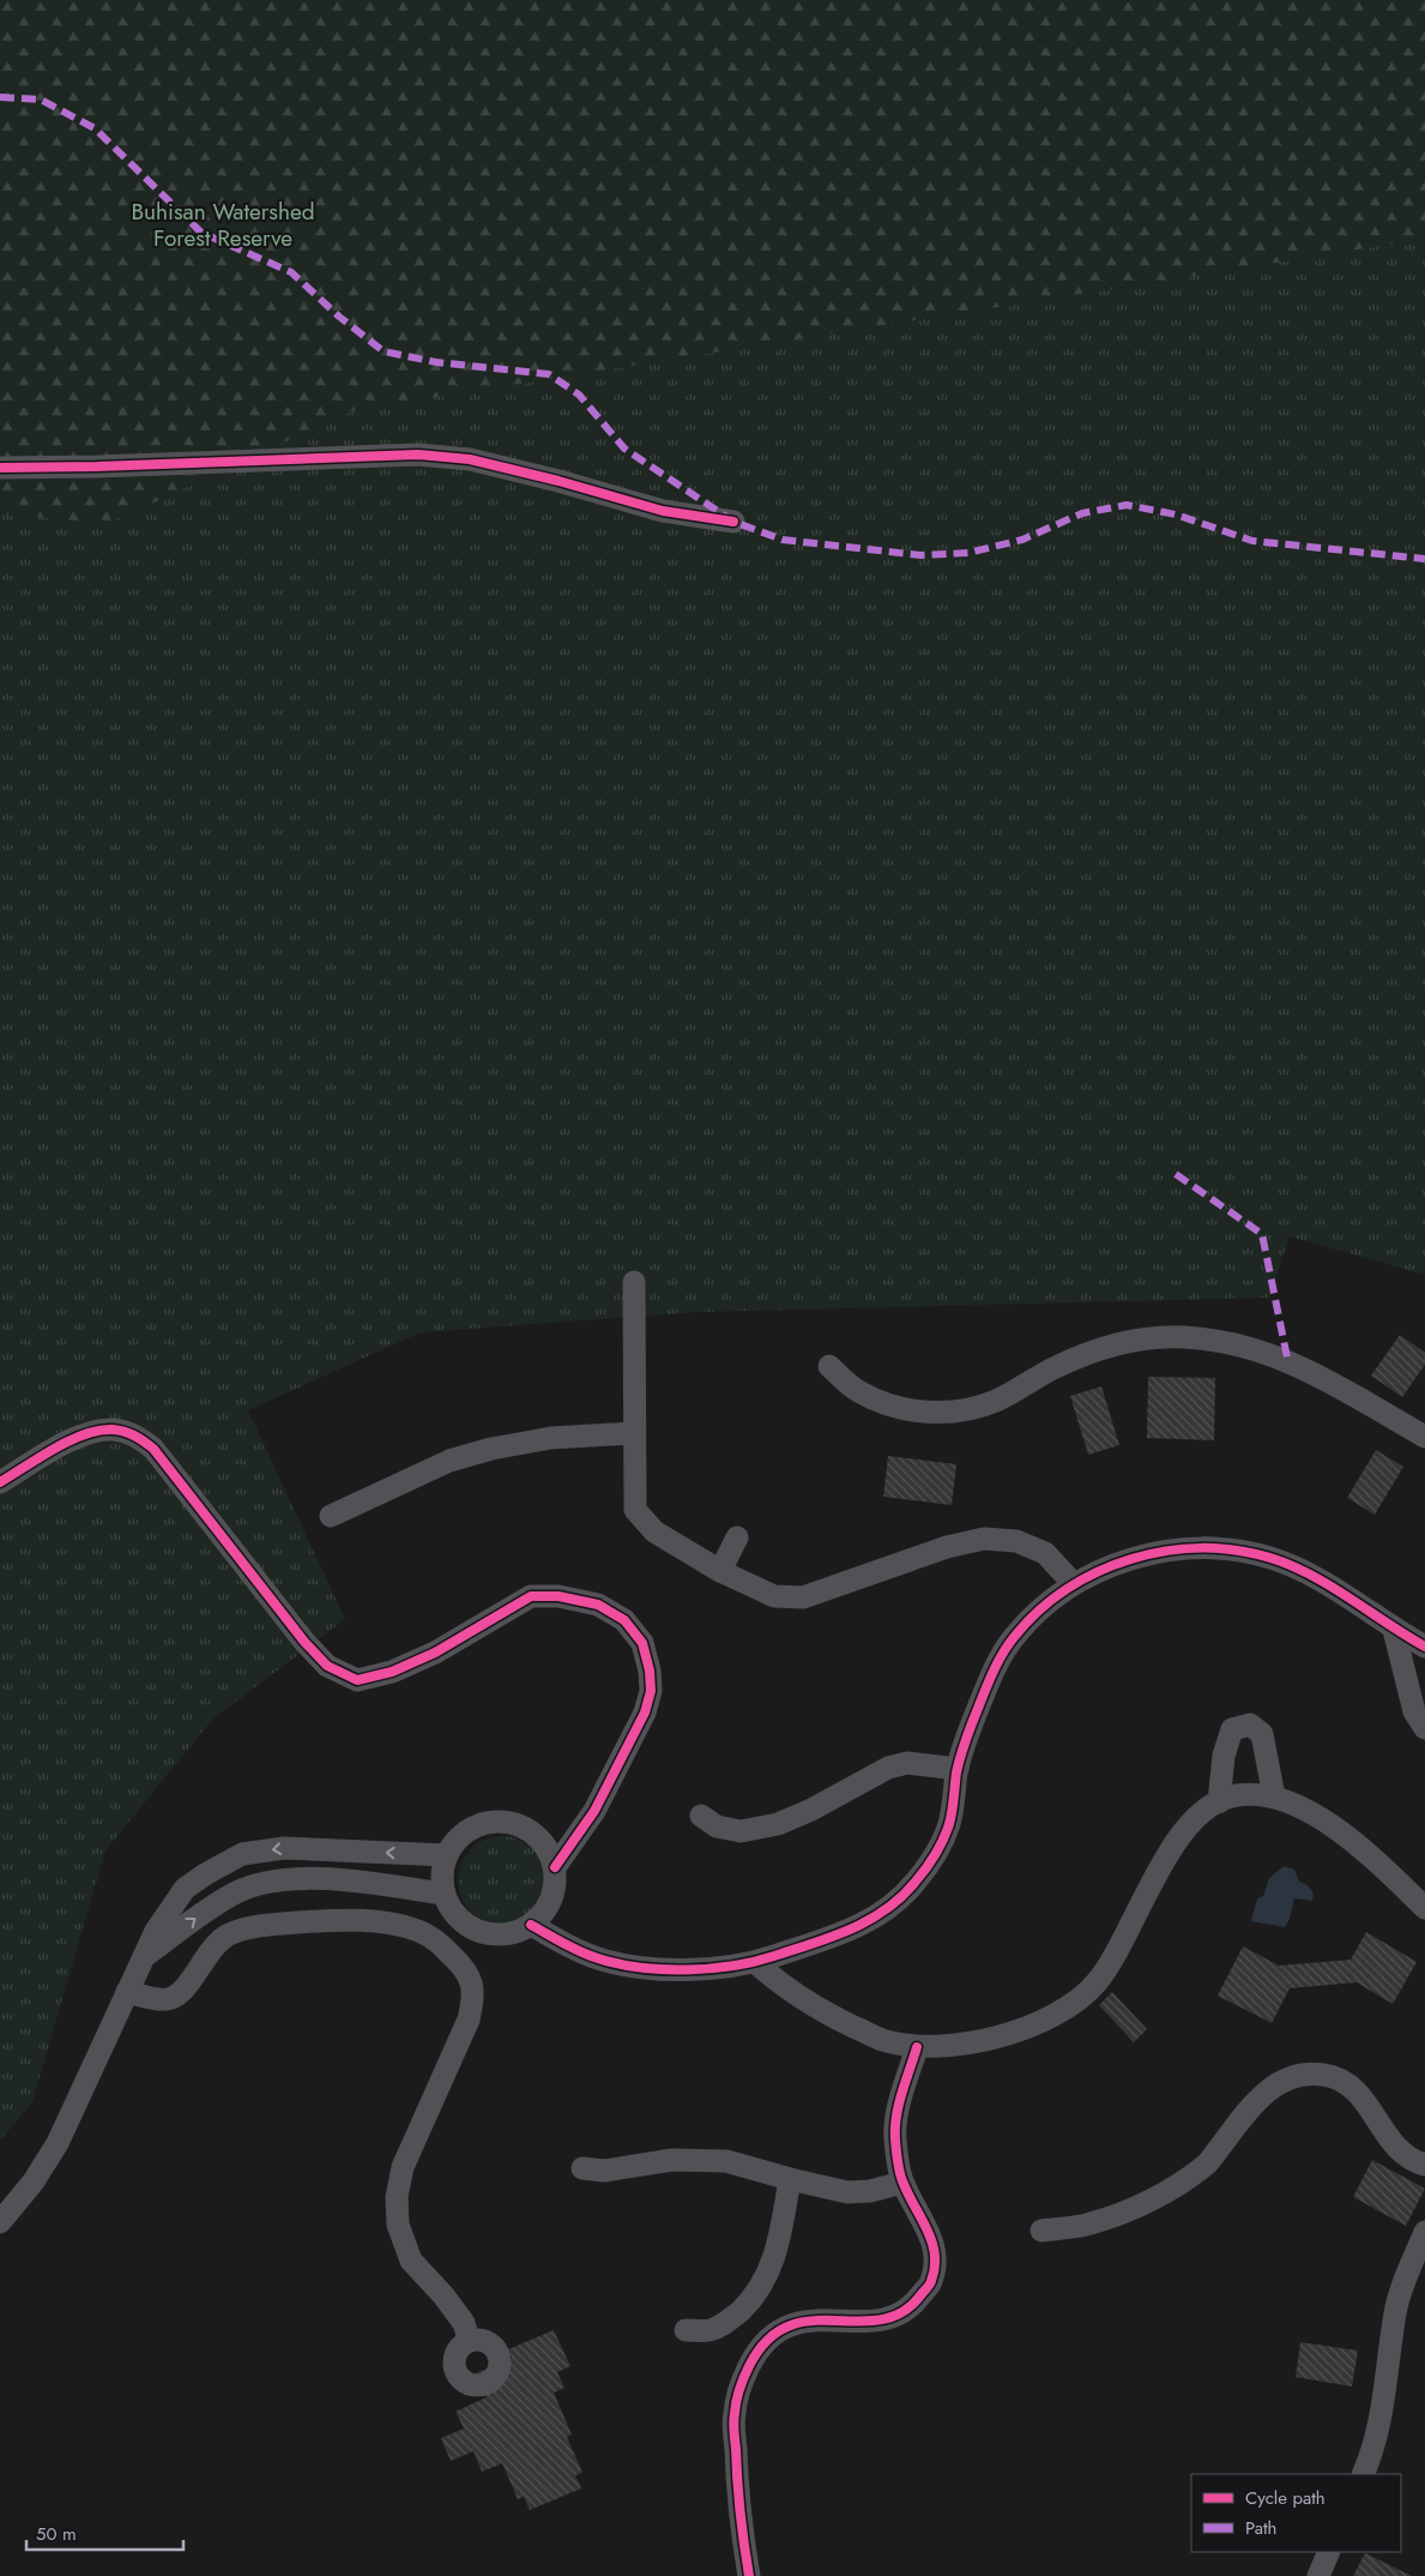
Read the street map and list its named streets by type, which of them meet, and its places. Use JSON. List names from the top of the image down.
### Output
{
  "parks": ["Buhisan Watershed Forest Reserve"],
  "legend": ["Cycle path", "Path"],
  "scale_bar": "50 m"
}
